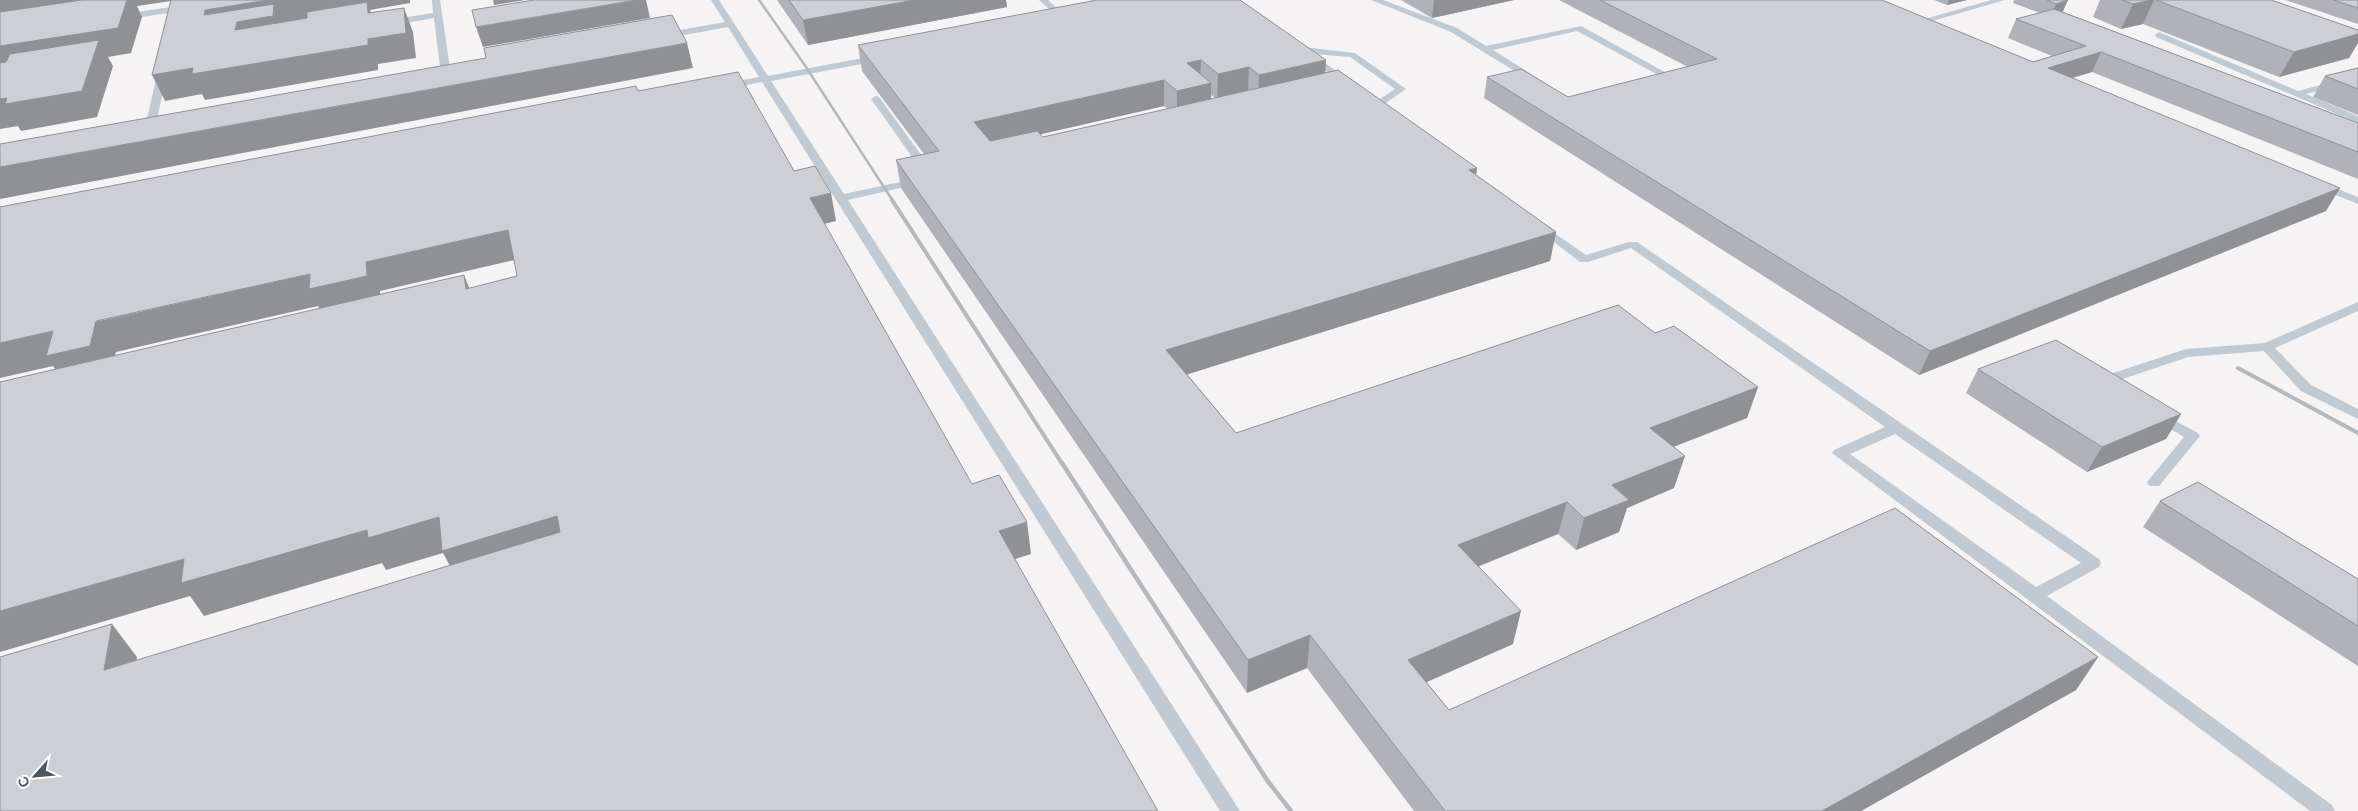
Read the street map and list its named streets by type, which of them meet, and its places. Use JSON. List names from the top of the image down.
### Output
{
  "north": "bottom left"
}
